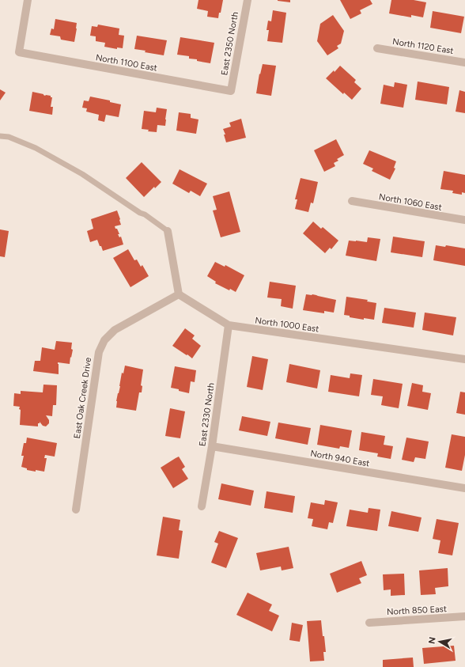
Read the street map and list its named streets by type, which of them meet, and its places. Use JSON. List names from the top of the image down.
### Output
{
  "streets": {
    "street": [
      "East 2350 North",
      "North 1120 East",
      "North 1100 East",
      "North 1060 East",
      "North 1000 East",
      "East Oak Creek Drive",
      "East 2330 North",
      "North 940 East",
      "North 850 East"
    ]
  },
  "crossings": [
    ["East 2350 North", "North 1100 East"],
    ["North 1000 East", "East Oak Creek Drive"],
    ["North 1000 East", "East 2330 North"],
    ["East 2330 North", "North 940 East"]
  ],
  "north": "left"
}
